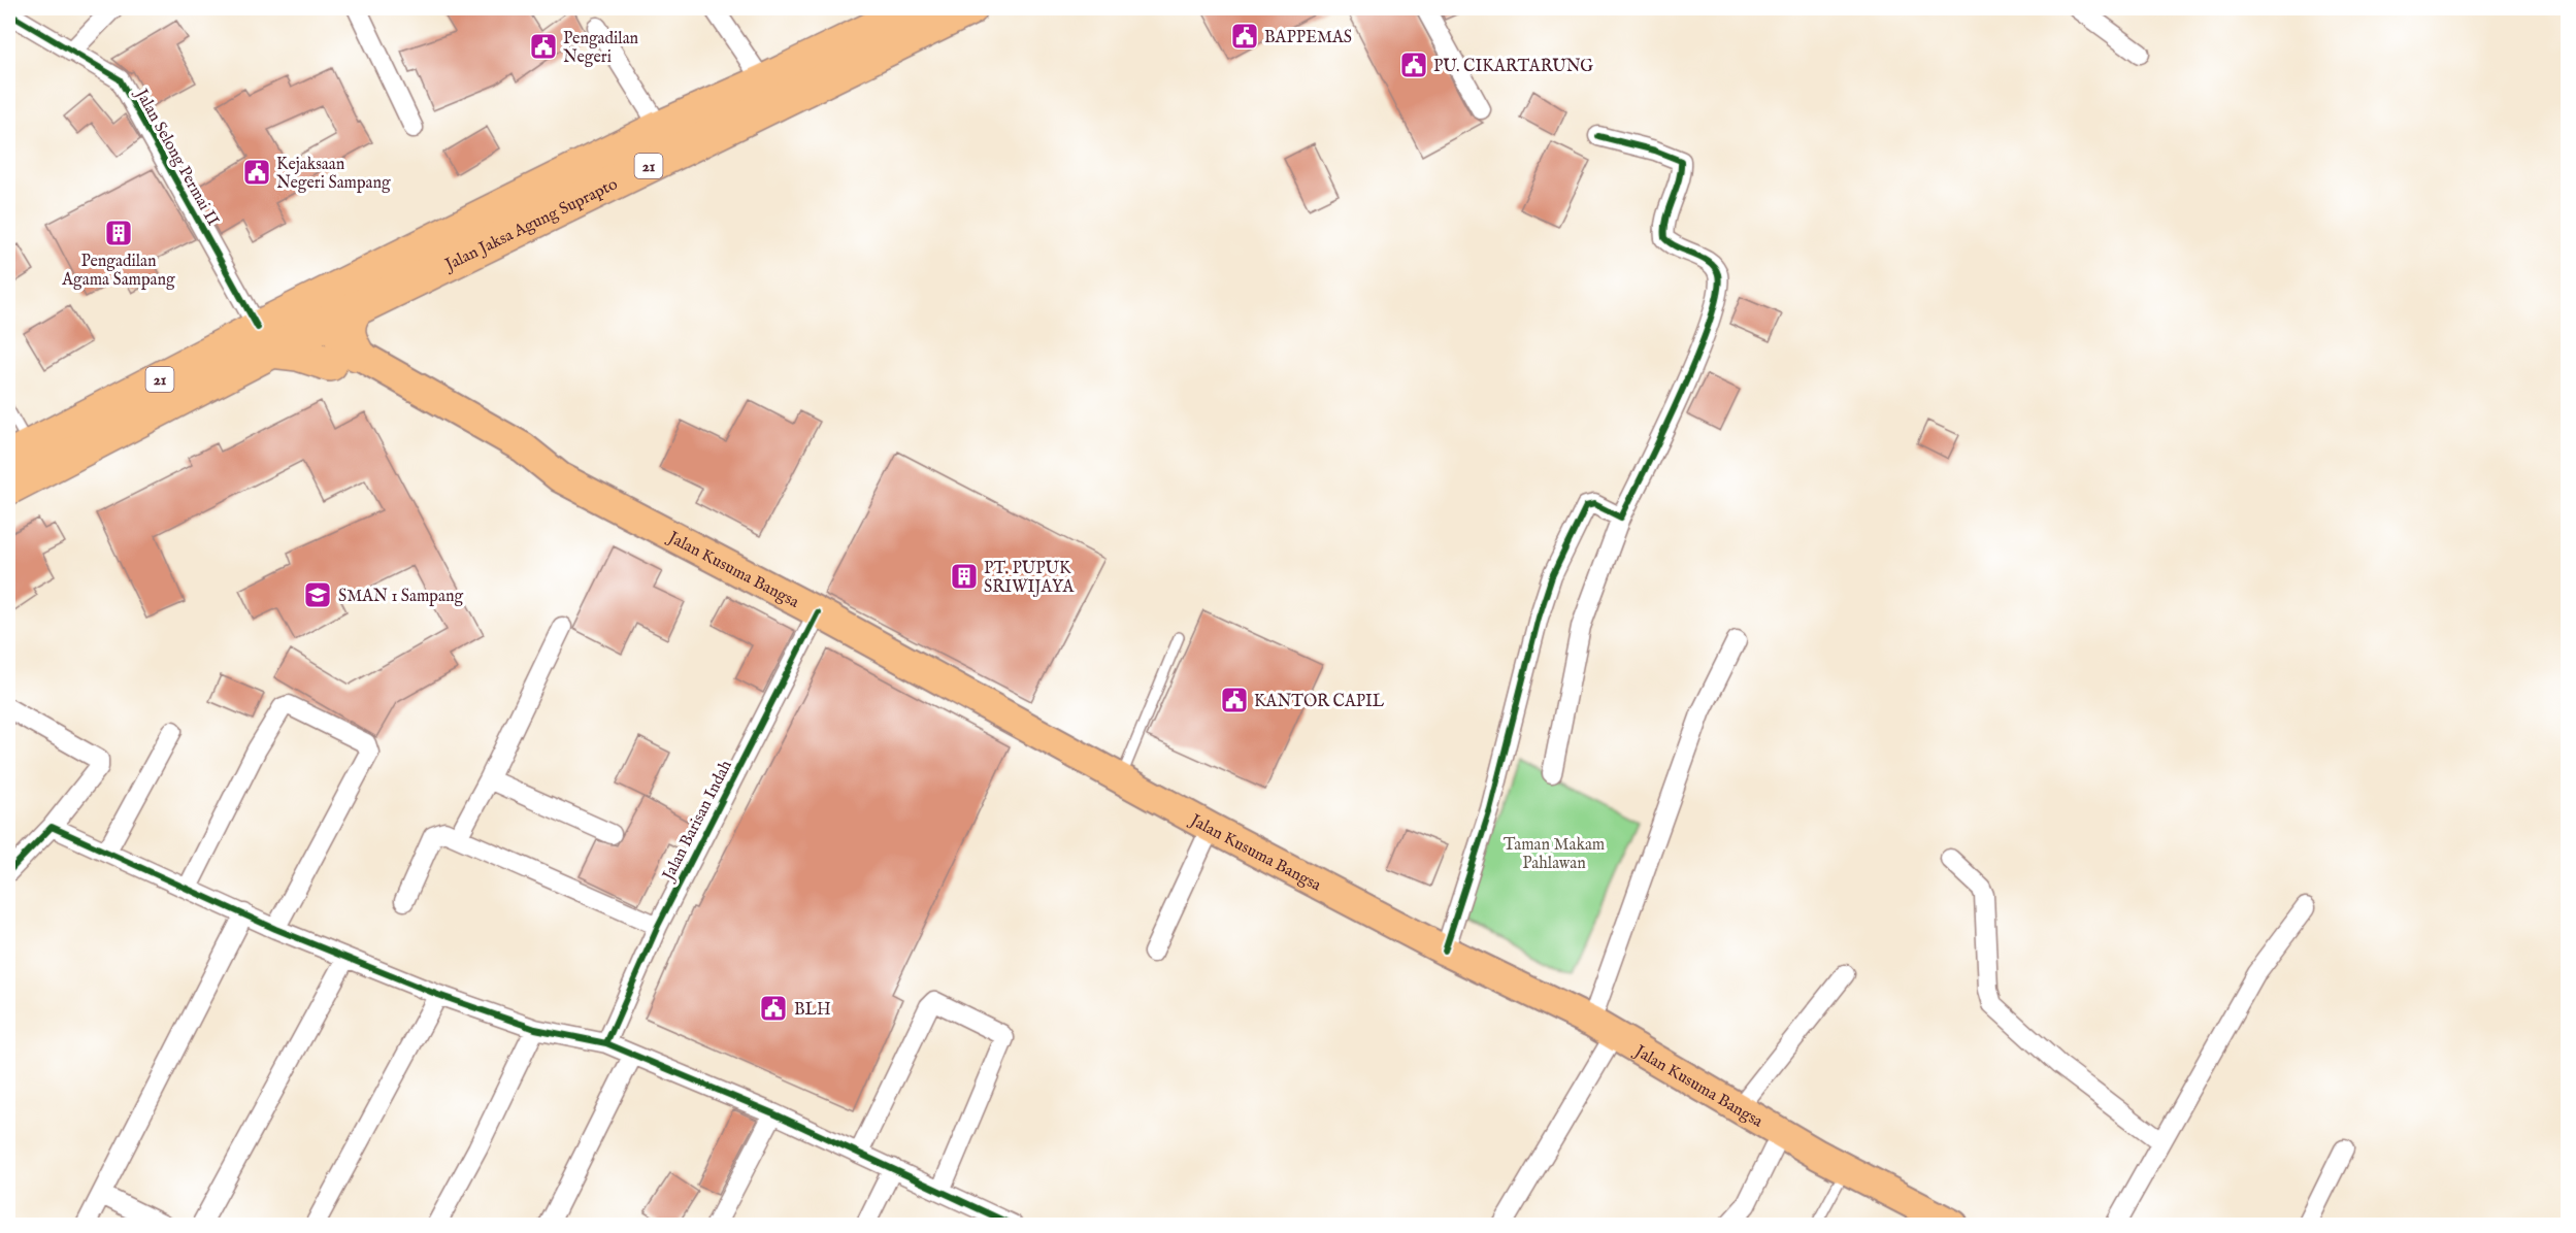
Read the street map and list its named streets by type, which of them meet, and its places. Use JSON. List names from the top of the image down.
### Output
{
  "streets": {
    "highway": ["21", "Jalan Jaksa Agung Suprapto"],
    "main road": ["Jalan Kusuma Bangsa"],
    "street": ["Jalan Selong Permai II", "Jalan Barisan Indah"]
  },
  "crossings": [
    ["Jalan Selong Permai II", "21"],
    ["21", "Jalan Jaksa Agung Suprapto"],
    ["21", "Jalan Kusuma Bangsa"],
    ["Jalan Jaksa Agung Suprapto", "Jalan Kusuma Bangsa"],
    ["Jalan Kusuma Bangsa", "Jalan Barisan Indah"]
  ],
  "parks": ["Taman Makam Pahlawan"],
  "places": {
    "public building": [
      "BAPPEMAS",
      "Pengadilan Negeri",
      "PU. CIKARTARUNG",
      "Kejaksaan Negeri Sampang",
      "KANTOR CAPIL",
      "BLH"
    ],
    "building": ["Pengadilan Agama Sampang", "PT. PUPUK SRIWIJAYA"],
    "school or university": ["SMAN 1 Sampang"]
  }
}
